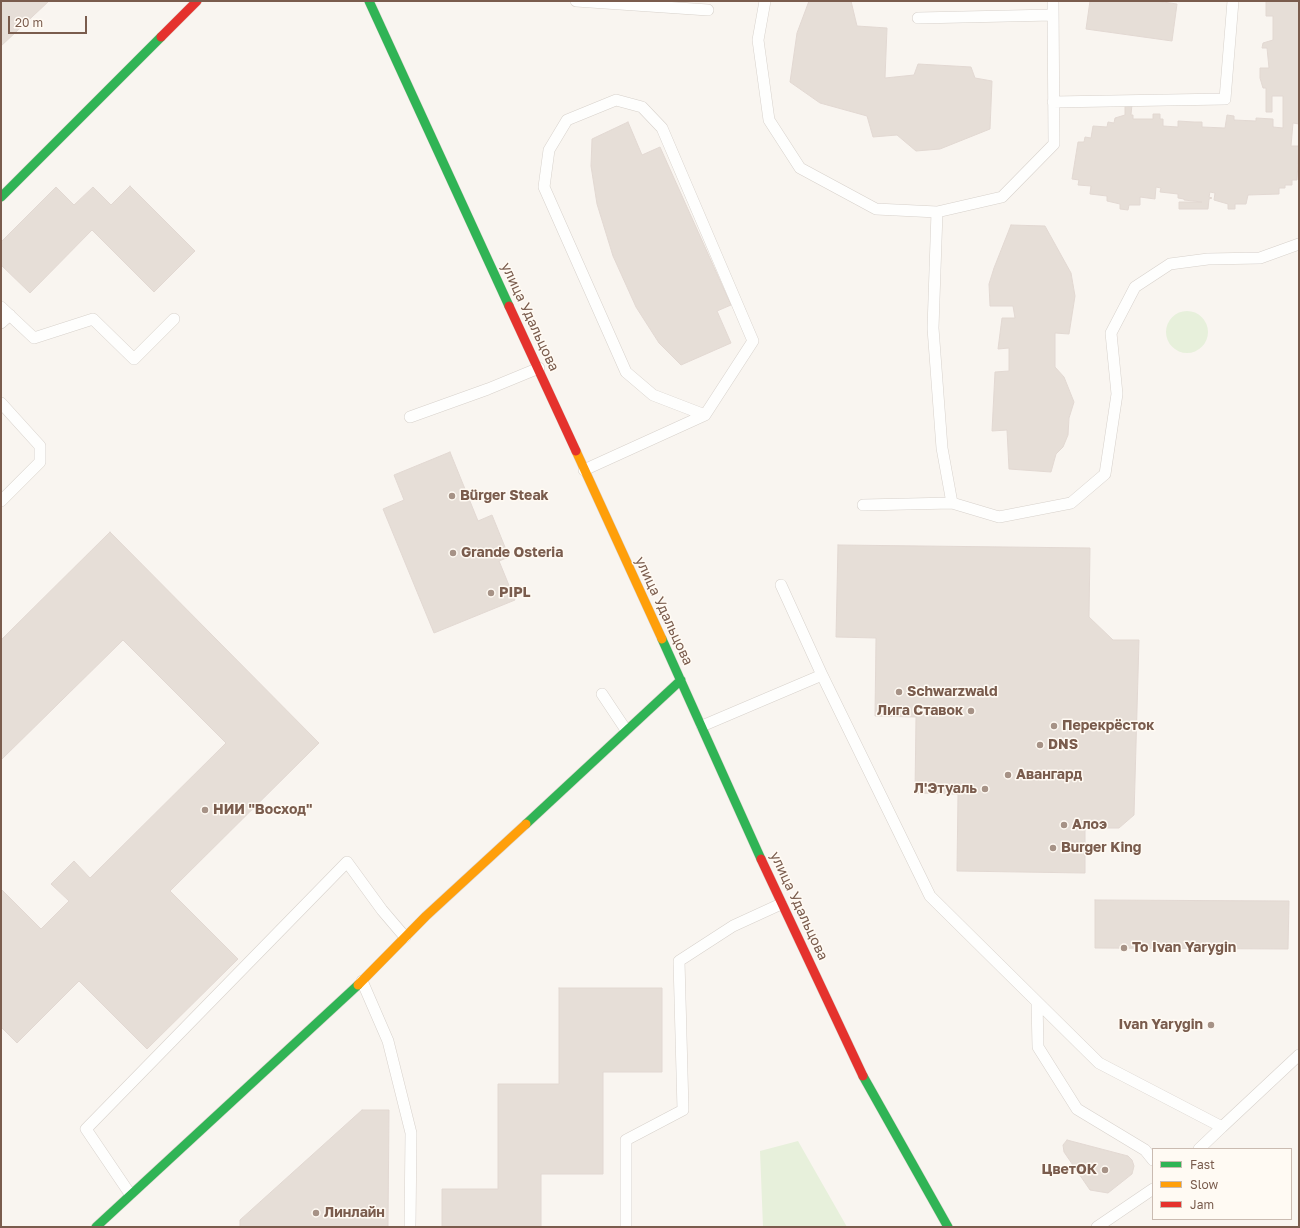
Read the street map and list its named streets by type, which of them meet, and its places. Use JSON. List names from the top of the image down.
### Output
{
  "streets": {
    "street": ["улица Удальцова"]
  },
  "places": [
    "Bürger Steak",
    "Grande Osteria",
    "PIPL",
    "Schwarzwald",
    "Лига Ставок",
    "Перекрёсток",
    "DNS",
    "Авангард",
    "Л'Этуаль",
    "НИИ \"Восход\"",
    "Алоэ",
    "Burger King",
    "To Ivan Yarygin",
    "Ivan Yarygin",
    "ЦветОК",
    "Линлайн"
  ],
  "legend": ["Fast", "Slow", "Jam"],
  "scale_bar": "20 m"
}
